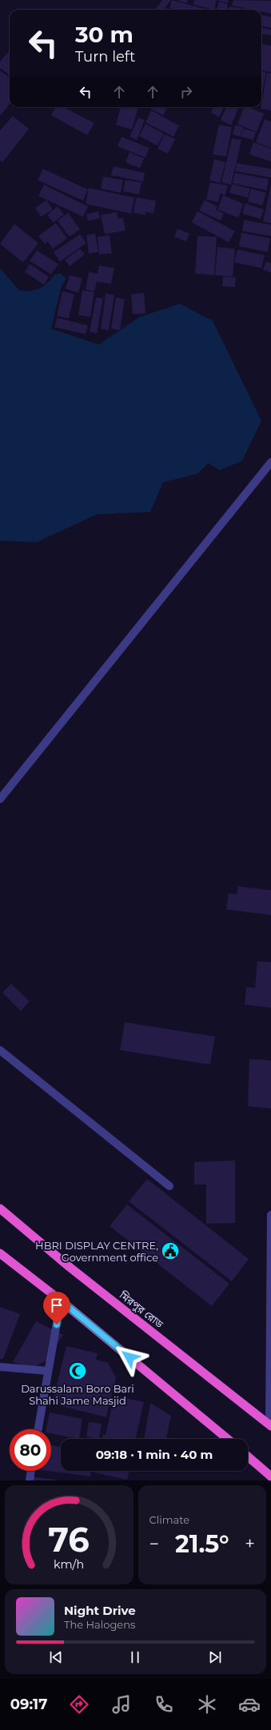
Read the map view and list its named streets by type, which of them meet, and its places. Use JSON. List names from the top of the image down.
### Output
{
  "streets": {
    "highway": ["মিরপুর রোড"]
  },
  "places": {
    "public building": ["HBRI DISPLAY CENTRE, Government office"],
    "mosque": ["Darussalam Boro Bari Shahi Jame Masjid"]
  },
  "page": {
    "turn": ["30 m", "Turn left"],
    "limit": "80",
    "trip": "09:18 · 1 min · 40 m",
    "tile": "Climate",
    "heat": ["−", "21.5°", "+"],
    "song": ["Night Drive", "The Halogens"],
    "tabs": "09:17",
    "gauge": ["76", "km/h"]
  }
}
